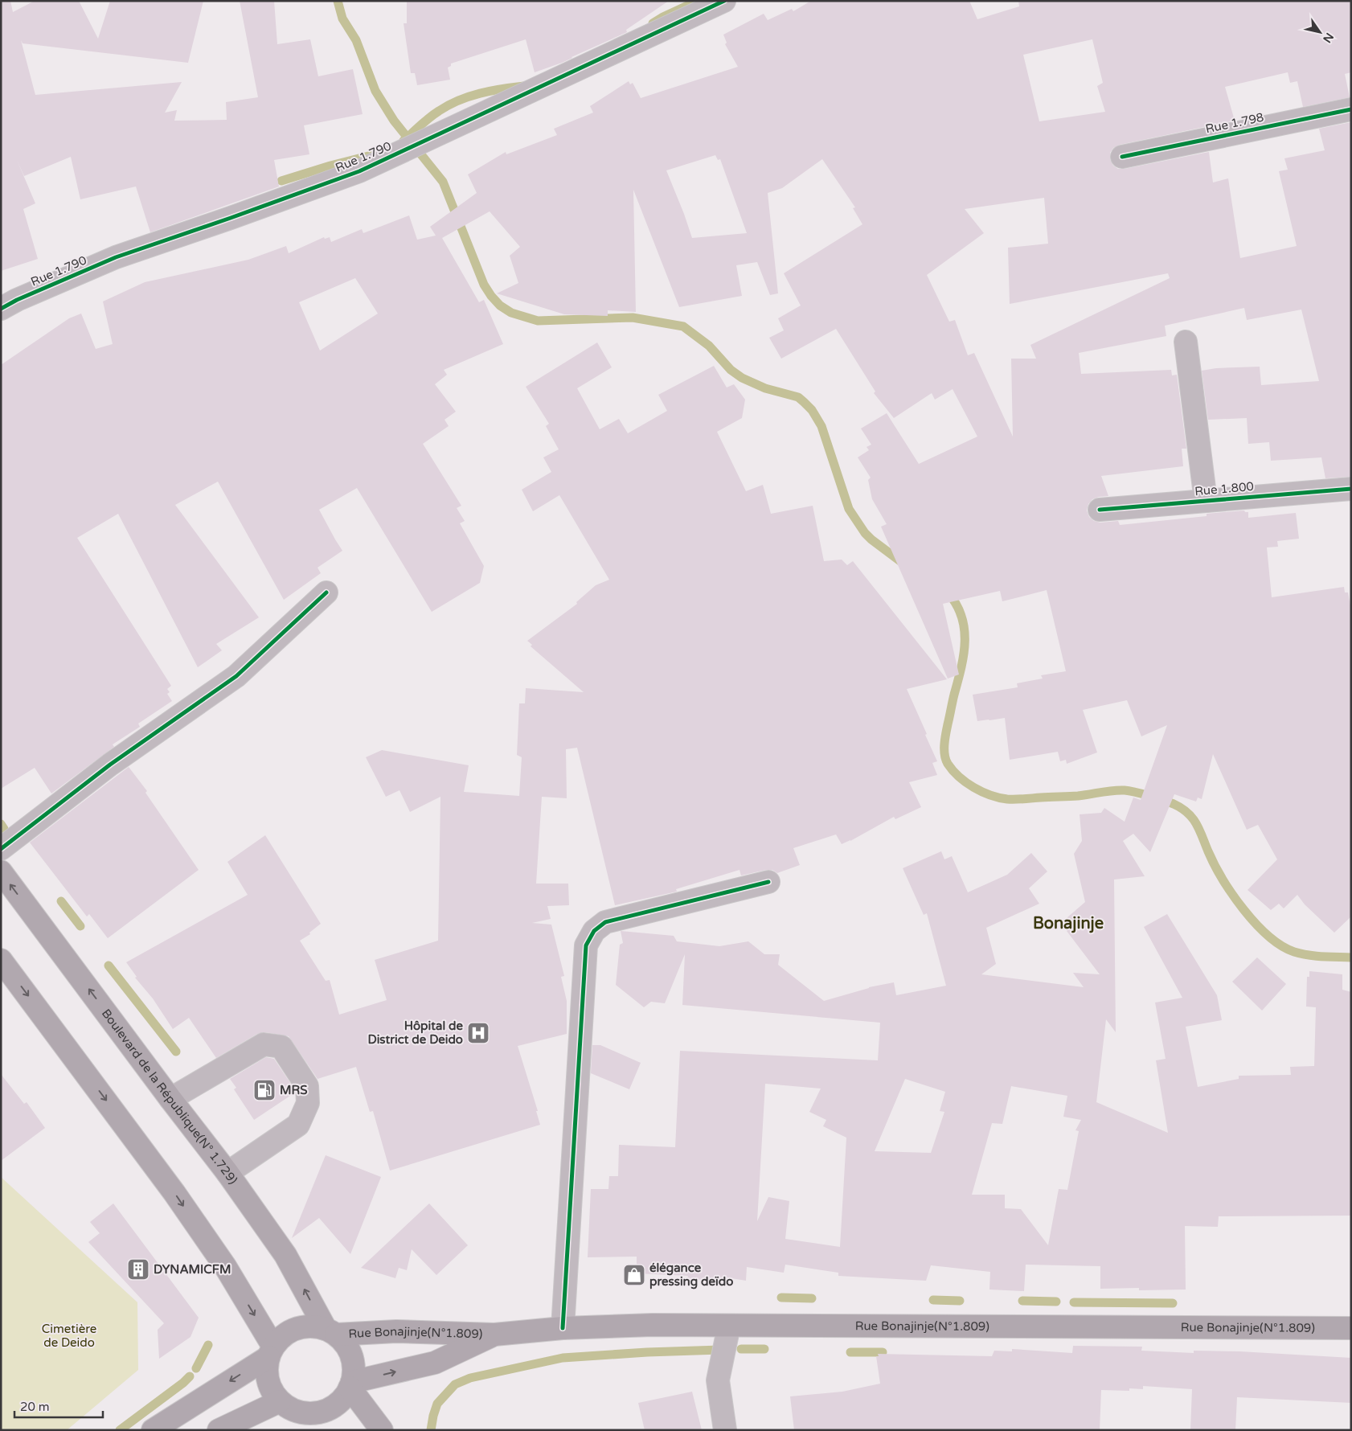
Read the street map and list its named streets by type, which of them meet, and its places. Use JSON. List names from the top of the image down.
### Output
{
  "streets": {
    "main road": ["Boulevard de la République(N° 1.729)", "Rue Bonajinje(N°1.809)"],
    "street": ["Rue 1.798", "Rue 1.790", "Rue 1.800"]
  },
  "crossings": [
    ["Boulevard de la République(N° 1.729)", "Rue Bonajinje(N°1.809)"]
  ],
  "districts": ["Bonajinje"],
  "parks": ["Cimetière de Deido"],
  "places": {
    "hospital": ["Hôpital de District de Deido"],
    "fuel station": ["MRS"],
    "building": ["DYNAMICFM"],
    "shop": ["élégance pressing deïdo"]
  },
  "scale_bar": "20 m",
  "north": "bottom right"
}
